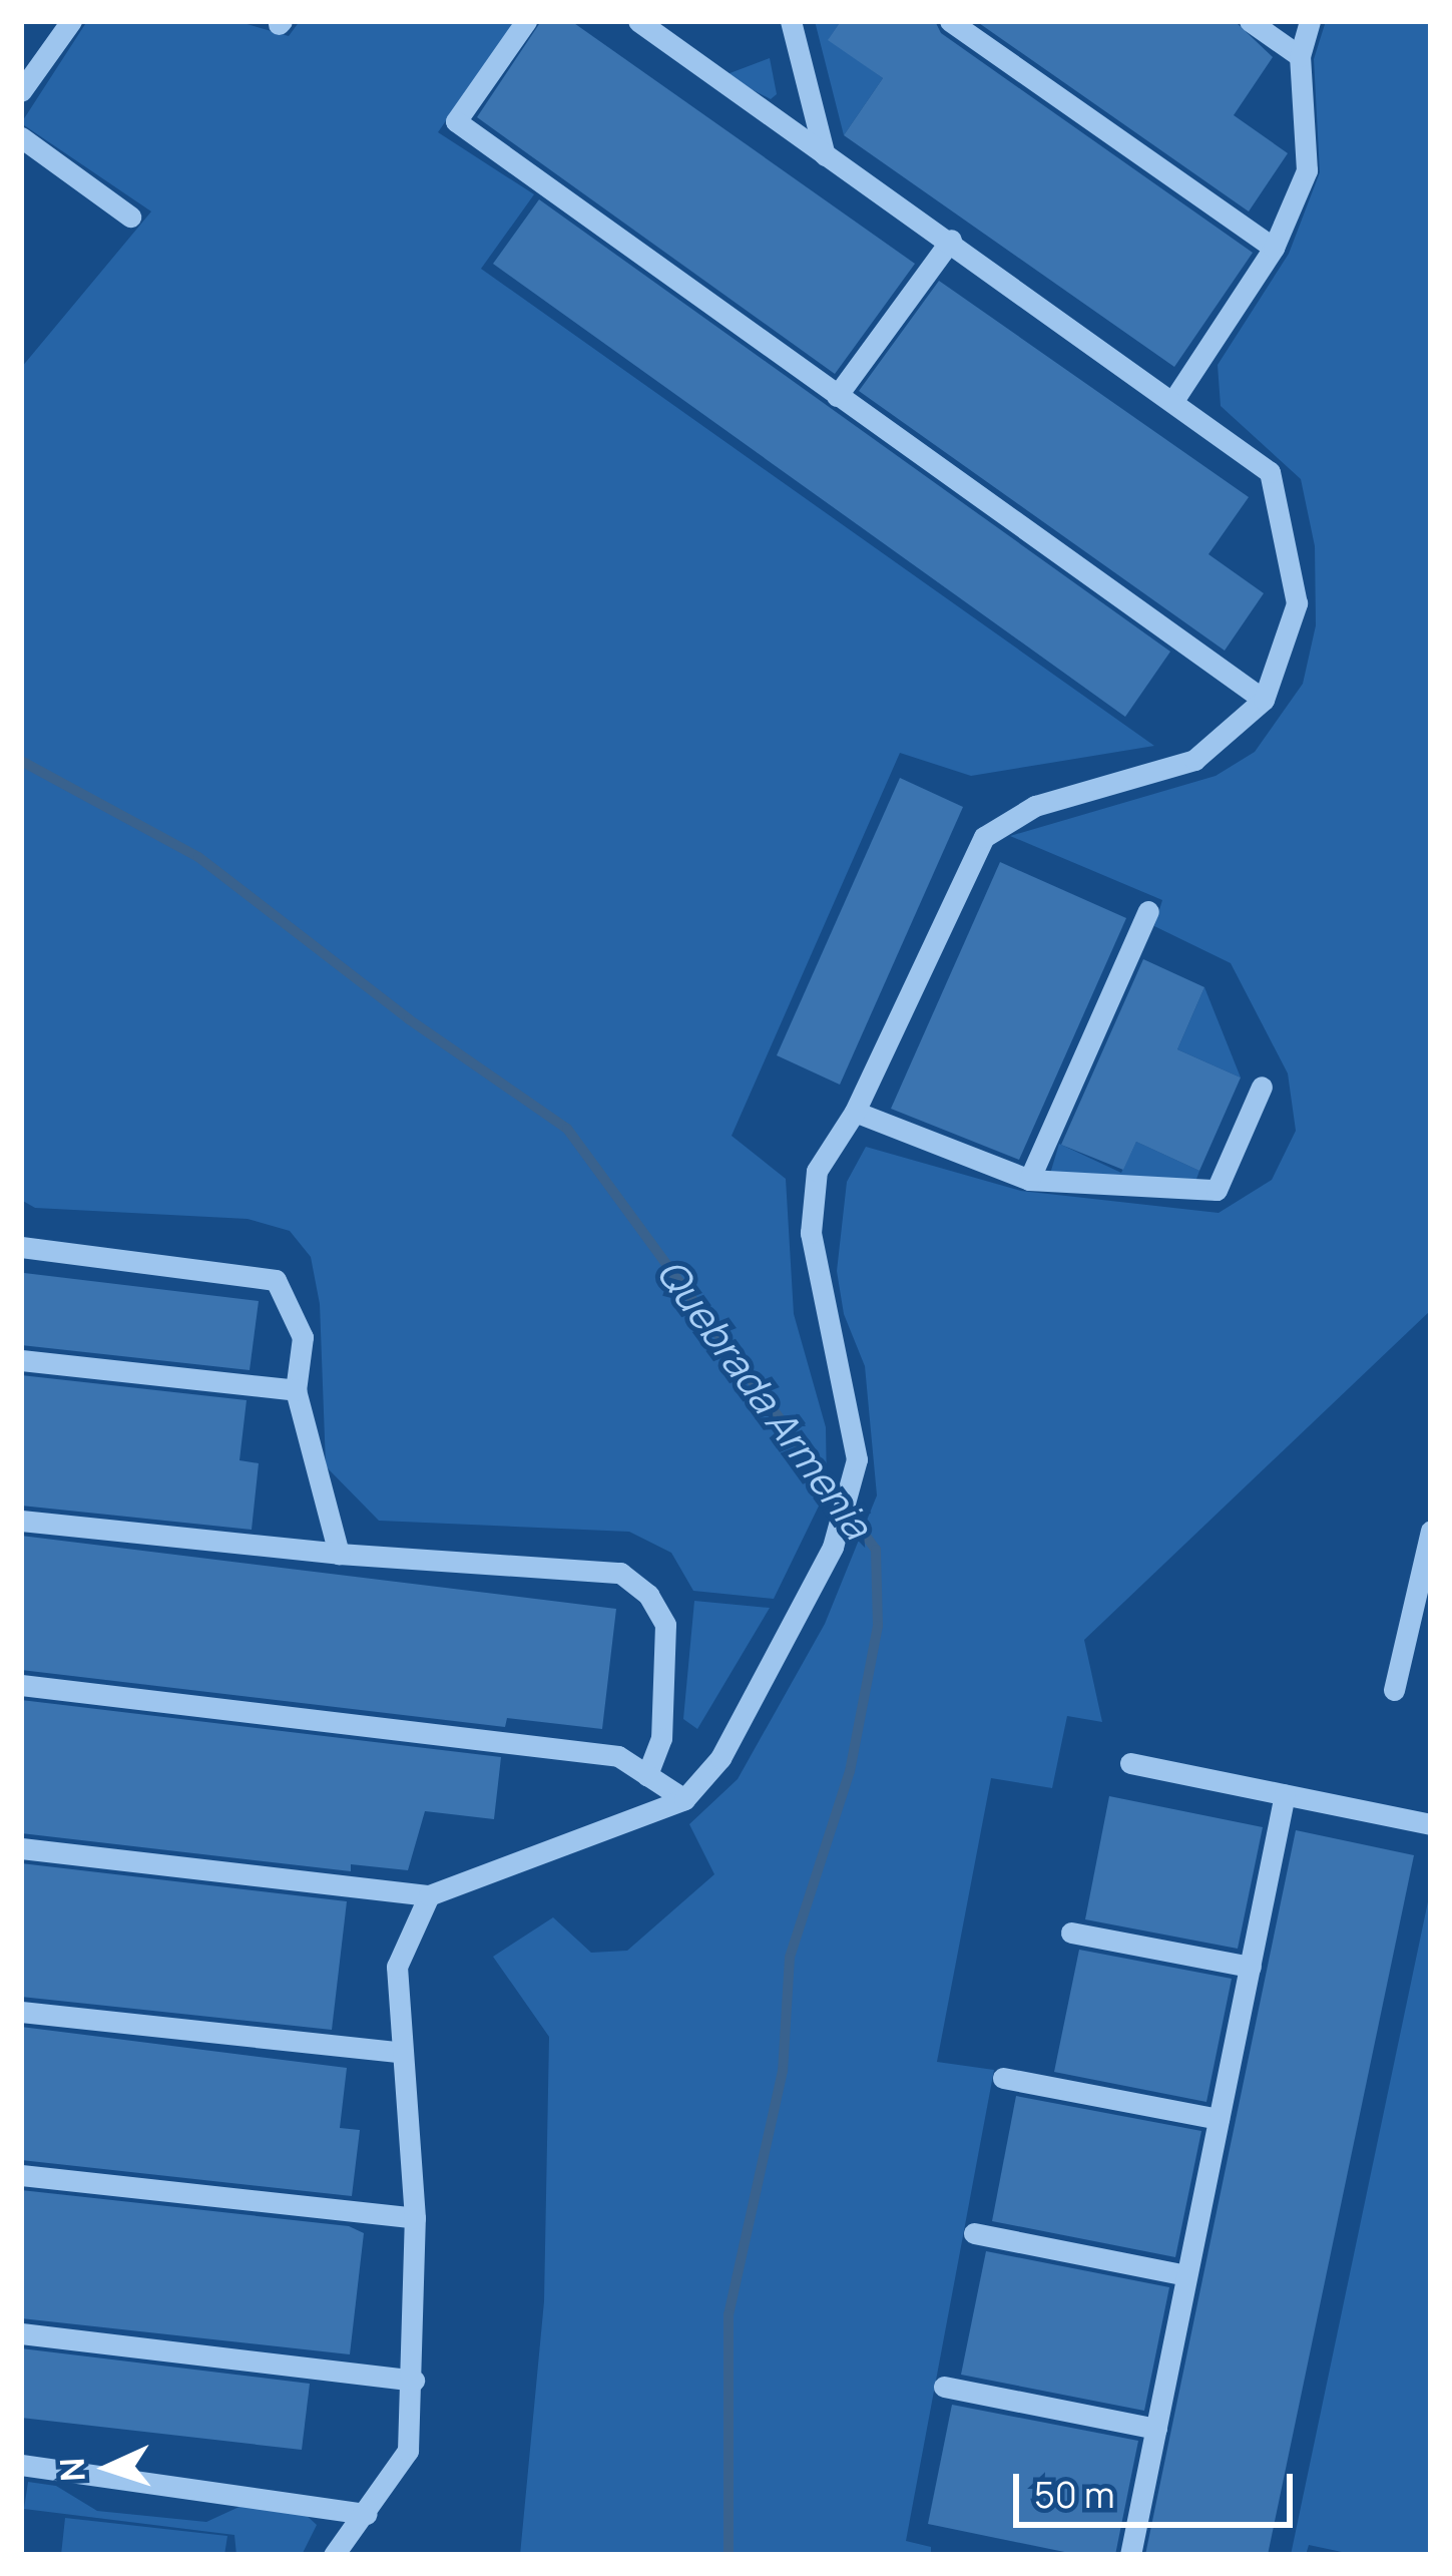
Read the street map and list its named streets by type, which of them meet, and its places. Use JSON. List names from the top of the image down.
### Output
{
  "water": ["Quebrada Armenia"],
  "scale_bar": "50 m",
  "north": "left"
}
